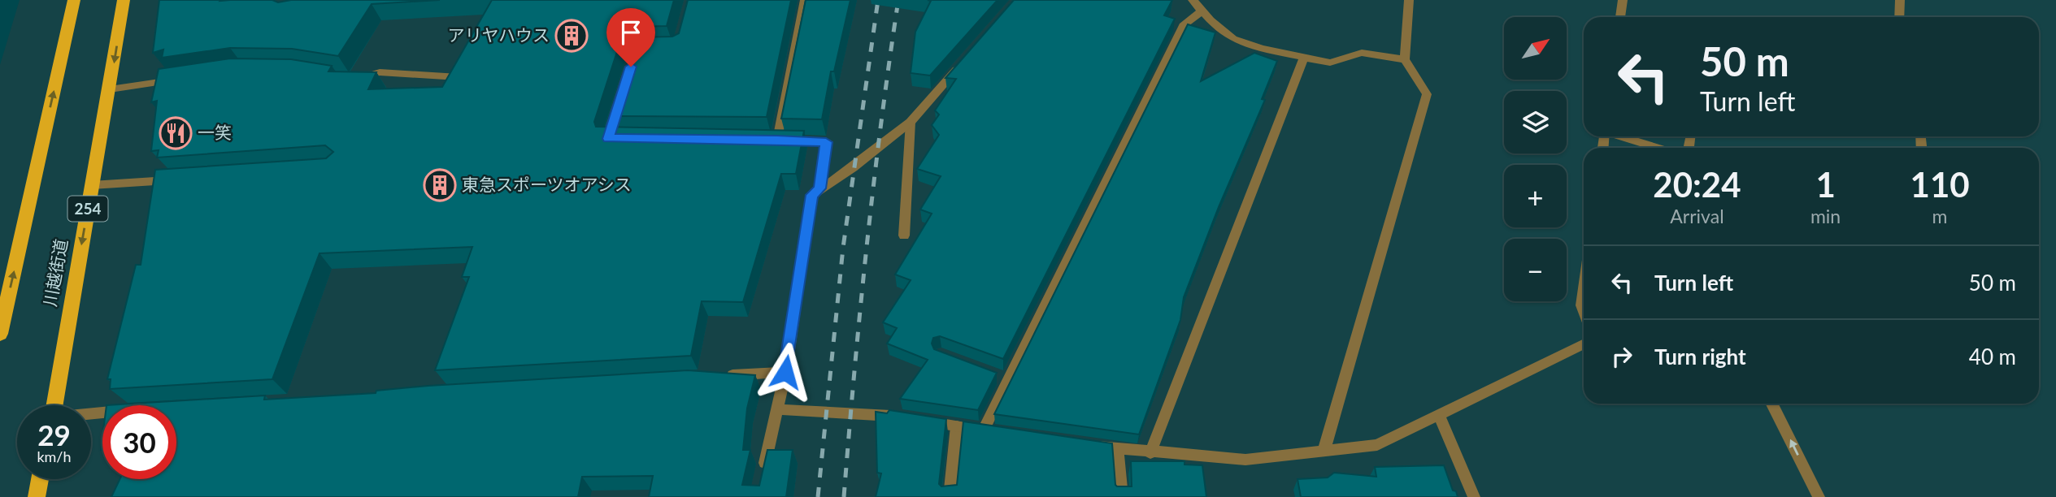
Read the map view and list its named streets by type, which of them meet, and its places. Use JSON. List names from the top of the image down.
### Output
{
  "streets": {
    "highway": ["254", "川越街道"]
  },
  "places": {
    "building": ["アリヤハウス", "東急スポーツオアシス"],
    "restaurant": ["一笑"]
  },
  "north": "top right",
  "page": {
    "map_buttons": ["+", "−"],
    "turn": ["50 m", "Turn left"],
    "eta": [
      "20:24",
      "Arrival",
      "1",
      "min",
      "110",
      "m"
    ],
    "list": [
      {
        "name": "Turn left",
        "value": "50 m"
      },
      {
        "name": "Turn right",
        "value": "40 m"
      }
    ],
    "speed": "29 km/h",
    "limit": "30"
  }
}
